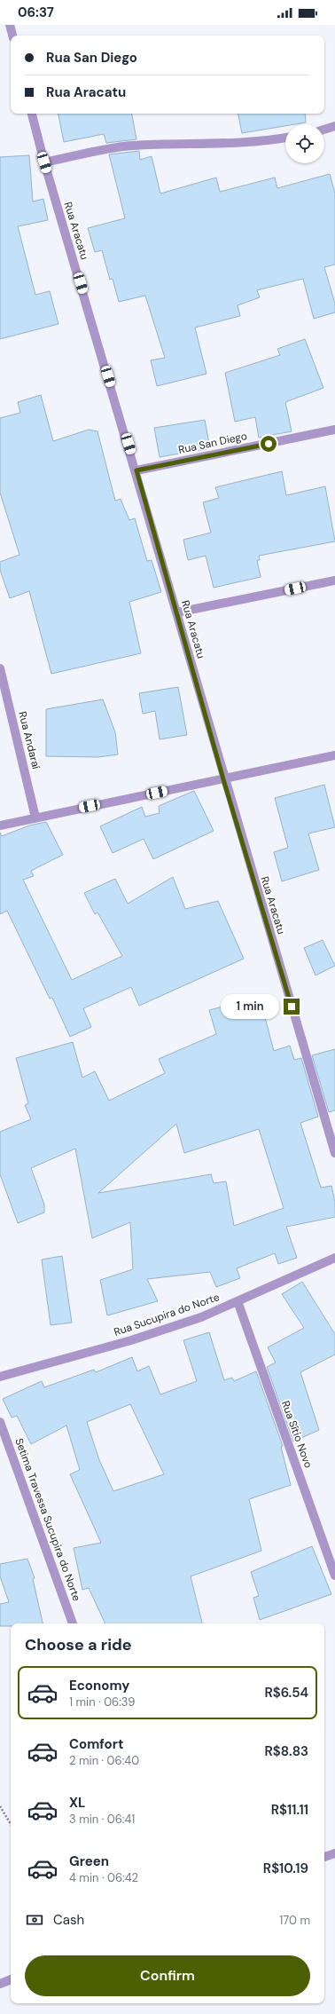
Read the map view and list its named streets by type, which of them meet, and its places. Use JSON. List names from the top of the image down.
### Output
{
  "streets": {
    "street": [
      "Rua Aracatu",
      "Rua San Diego",
      "Rua Andaraí",
      "Rua Sucupira do Norte",
      "Rua Sítio Novo",
      "Setima Travessa Sucupira do Norte"
    ]
  },
  "crossings": [
    ["Rua Aracatu", "Rua San Diego"],
    ["Rua Sucupira do Norte", "Rua Sítio Novo"]
  ],
  "page": {
    "status": "06:37",
    "banner": ["Rua San Diego", "Rua Aracatu"],
    "bubble": "1 min",
    "heading": "Choose a ride",
    "list": [
      {
        "name": "Economy",
        "note": "1 min · 06:39",
        "value": "R$6.54"
      },
      {
        "name": "Comfort",
        "note": "2 min · 06:40",
        "value": "R$8.83"
      },
      {
        "name": "XL",
        "note": "3 min · 06:41",
        "value": "R$11.11"
      },
      {
        "name": "Green",
        "note": "4 min · 06:42",
        "value": "R$10.19"
      }
    ],
    "pay": ["Cash", "170 m"],
    "buttons": "Confirm"
  }
}
